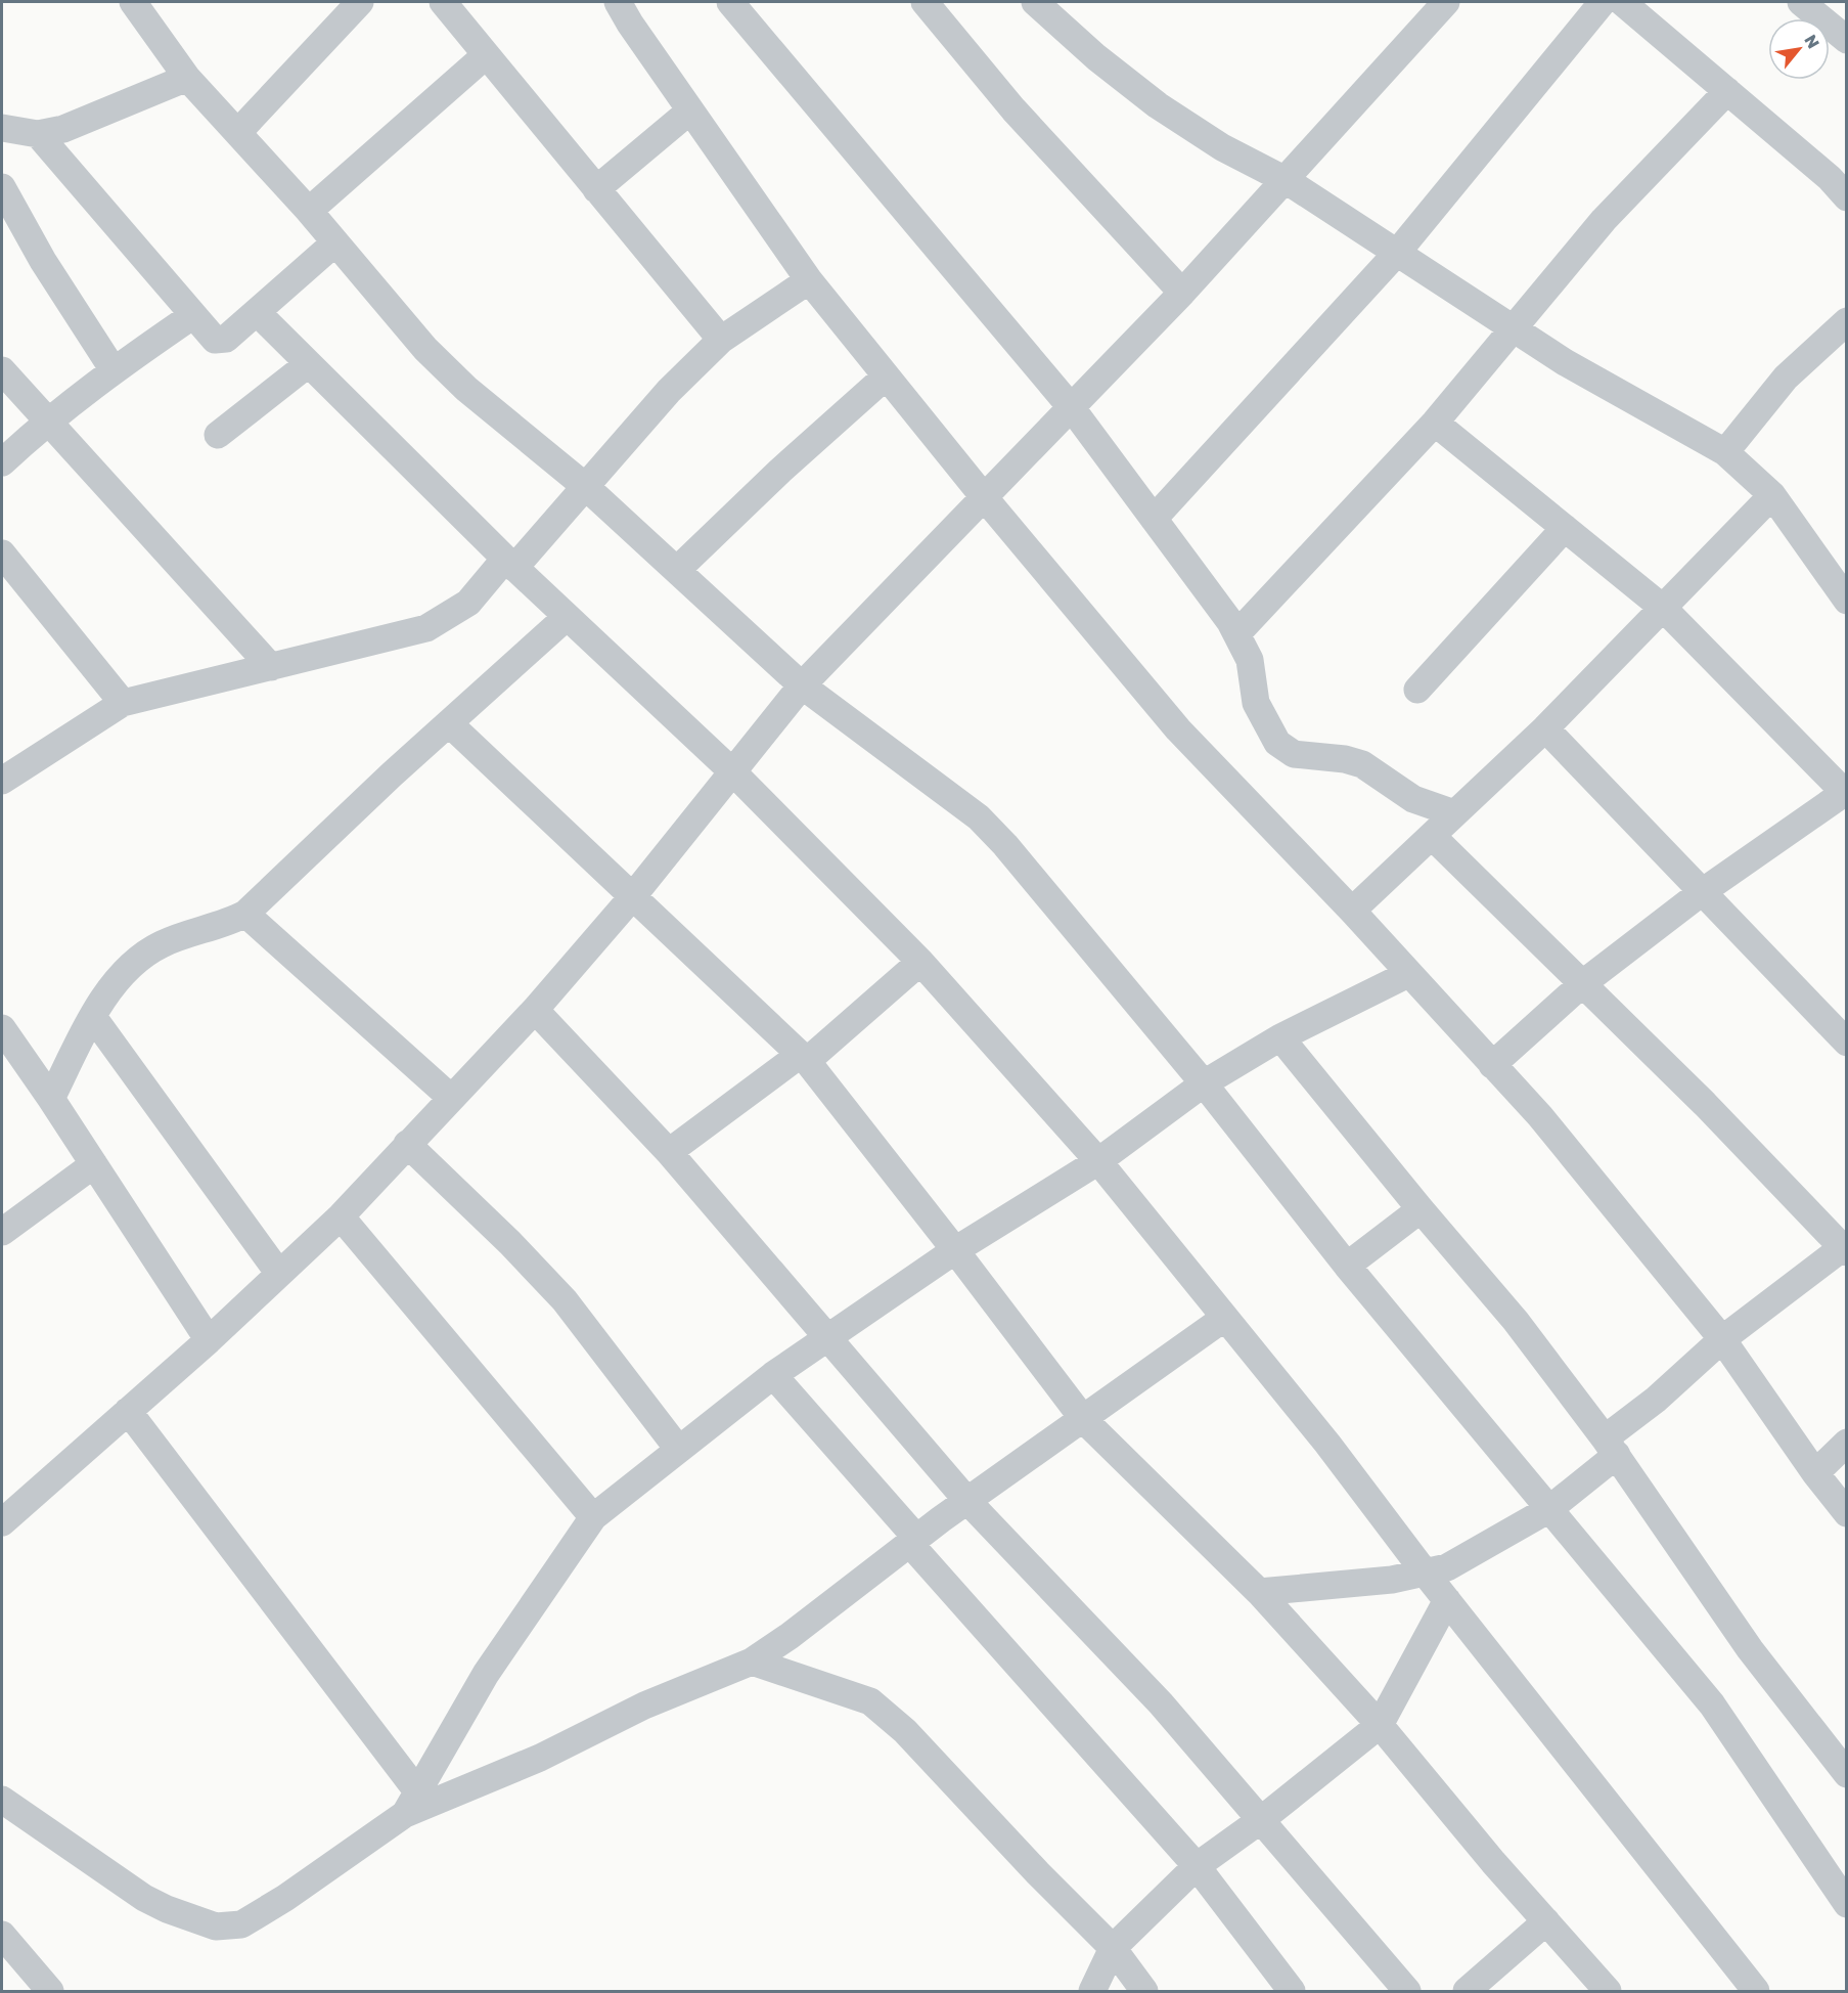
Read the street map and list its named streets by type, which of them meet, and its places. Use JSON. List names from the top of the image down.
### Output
{
  "north": "top right"
}
